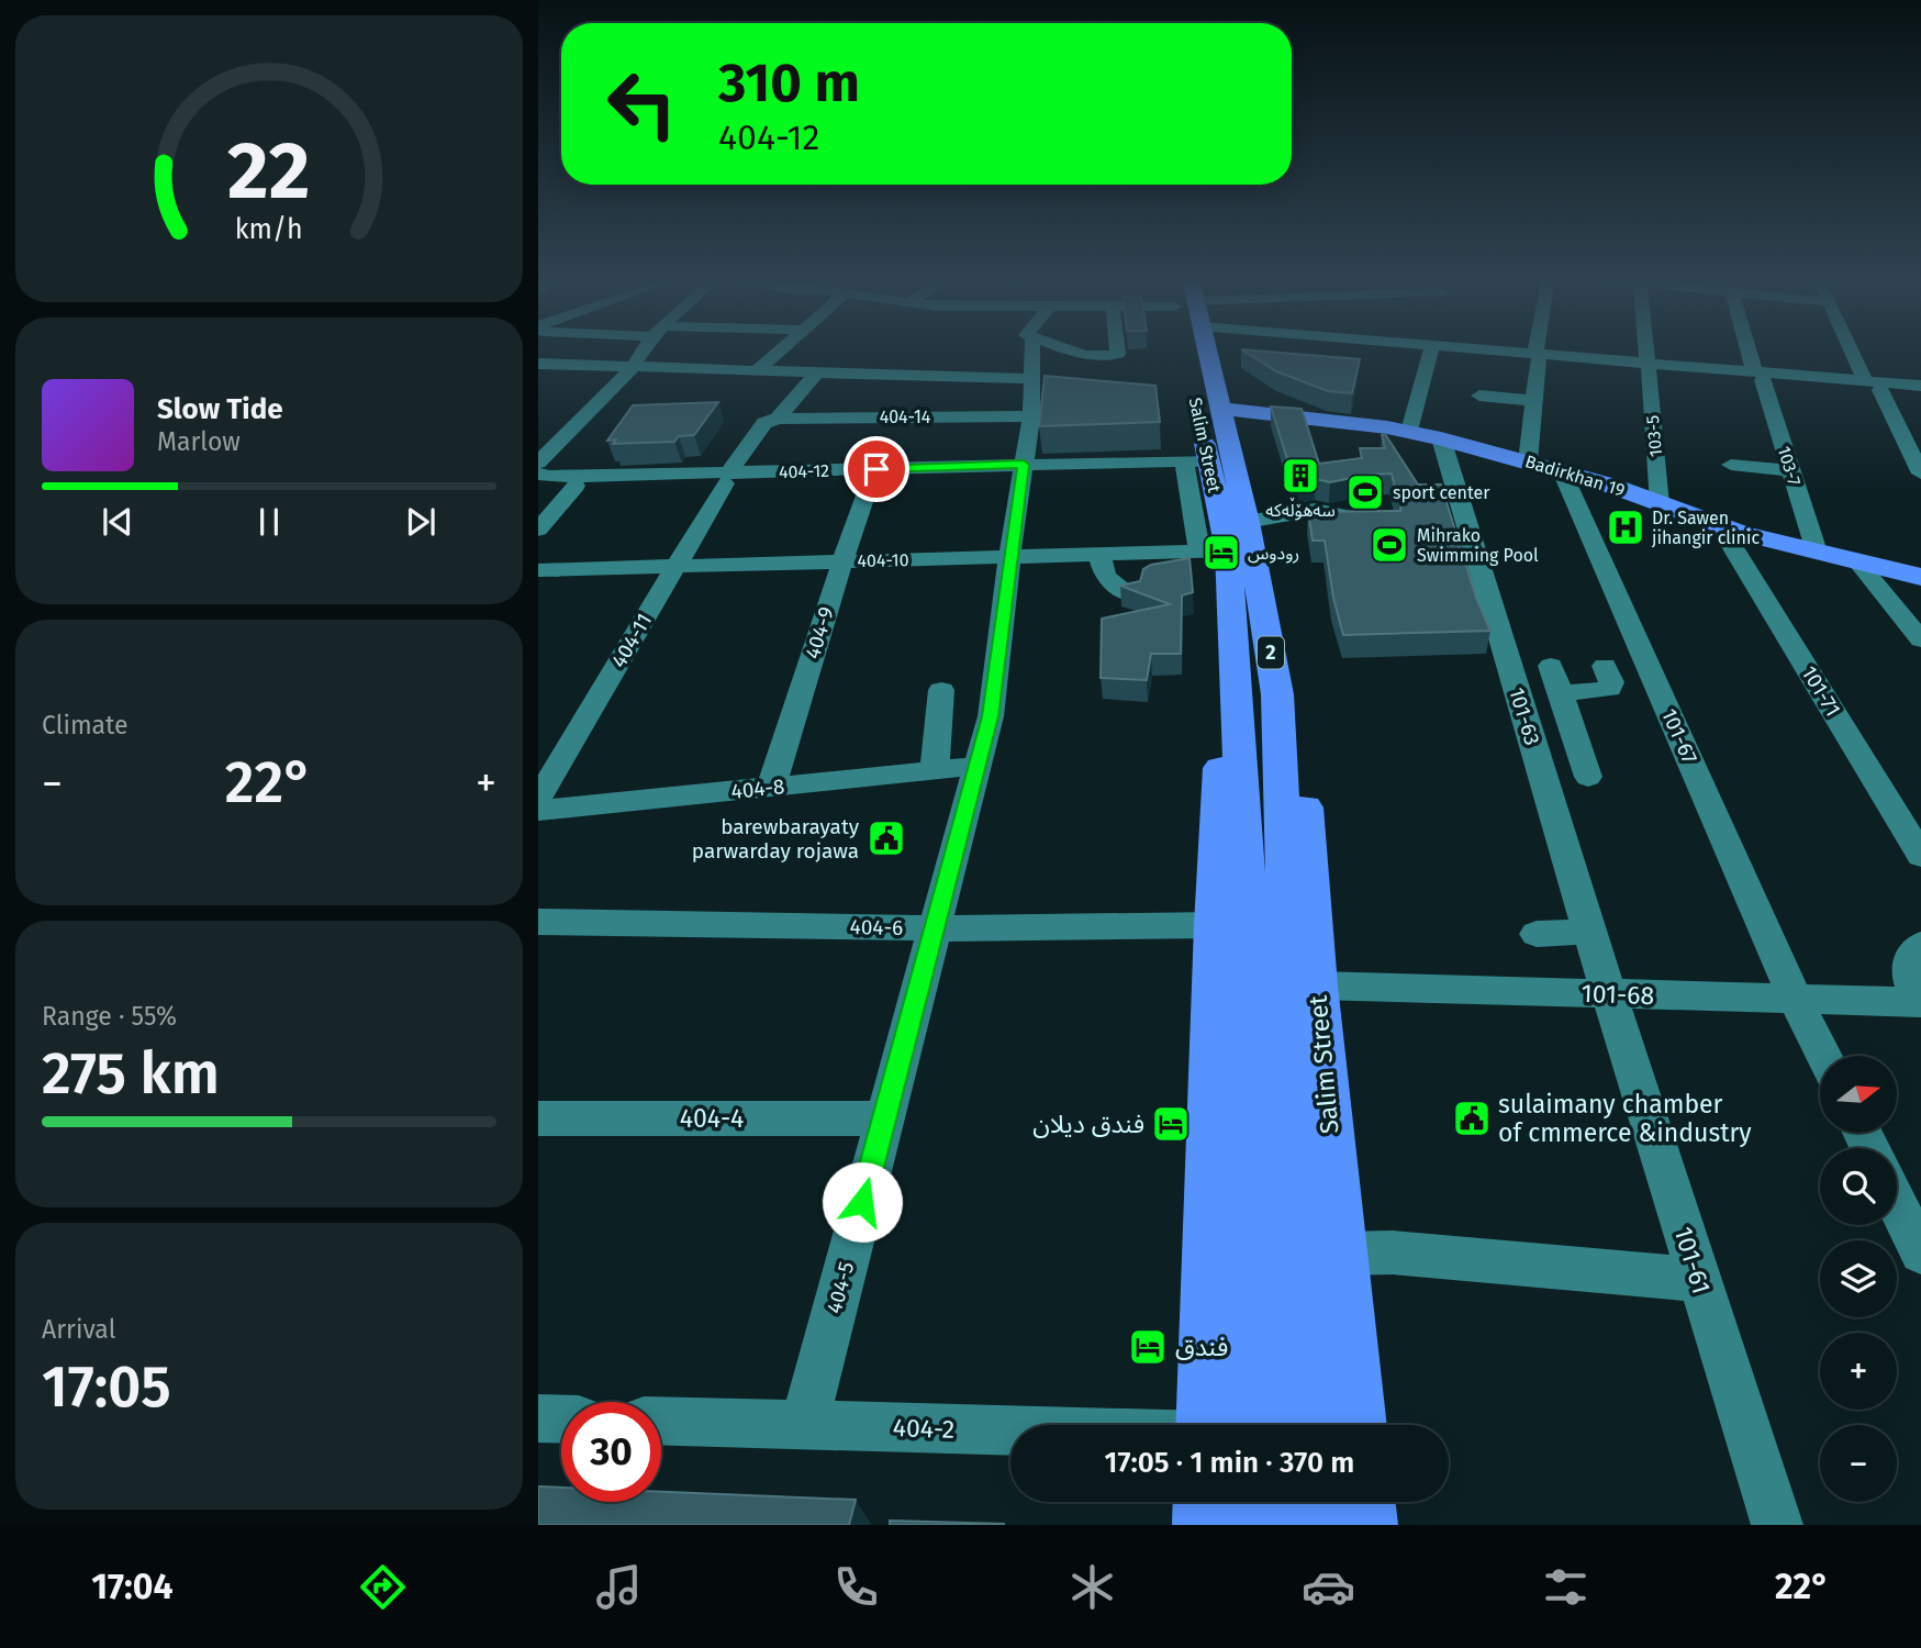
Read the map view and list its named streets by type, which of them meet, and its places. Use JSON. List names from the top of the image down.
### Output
{
  "streets": {
    "main road": ["Salim Street", "Badirkhan 19", "2"],
    "street": [
      "404-14",
      "103-5",
      "103-7",
      "404-12",
      "404-10",
      "404-9",
      "404-11",
      "101-71",
      "101-63",
      "101-67",
      "404-8",
      "404-6",
      "101-68",
      "404-4",
      "101-61",
      "404-5",
      "404-2"
    ]
  },
  "crossings": [
    ["404-14", "404-11"],
    ["404-14", "404-5"],
    ["103-5", "Badirkhan 19"],
    ["Salim Street", "404-12"],
    ["Salim Street", "Badirkhan 19"],
    ["Salim Street", "404-10"],
    ["Salim Street", "404-6"],
    ["Salim Street", "101-68"],
    ["103-7", "Badirkhan 19"],
    ["404-12", "404-11"],
    ["404-12", "404-5"],
    ["Badirkhan 19", "101-71"],
    ["Badirkhan 19", "101-63"],
    ["Badirkhan 19", "101-67"],
    ["404-10", "404-9"],
    ["404-10", "404-11"],
    ["404-10", "404-5"],
    ["404-9", "404-8"],
    ["101-63", "101-68"],
    ["101-63", "101-61"],
    ["101-67", "101-68"],
    ["404-8", "404-5"],
    ["404-6", "404-5"],
    ["101-68", "101-61"],
    ["404-4", "404-5"],
    ["404-5", "404-2"]
  ],
  "places": {
    "building": ["سەهۆڵەکە"],
    "sports": ["sport center", "Mihrako Swimming Pool"],
    "hospital": ["Dr. Sawen jihangir clinic"],
    "hotel": ["رودوس", "فندق ديلان", "فندق"],
    "public building": ["barewbarayaty parwarday rojawa", "sulaimany chamber of cmmerce &industry"]
  },
  "north": "right",
  "page": {
    "turn": ["310 m", "404-12"],
    "song": ["Slow Tide", "Marlow"],
    "tile": [
      "Climate",
      ["Range · 55%", "275 km"],
      ["Arrival", "17:05"]
    ],
    "heat": ["−", "22°", "+"],
    "map_buttons": ["+", "−"],
    "limit": "30",
    "trip": "17:05 · 1 min · 370 m",
    "tabs": ["17:04", "22°"],
    "gauge": ["22", "km/h"]
  }
}
